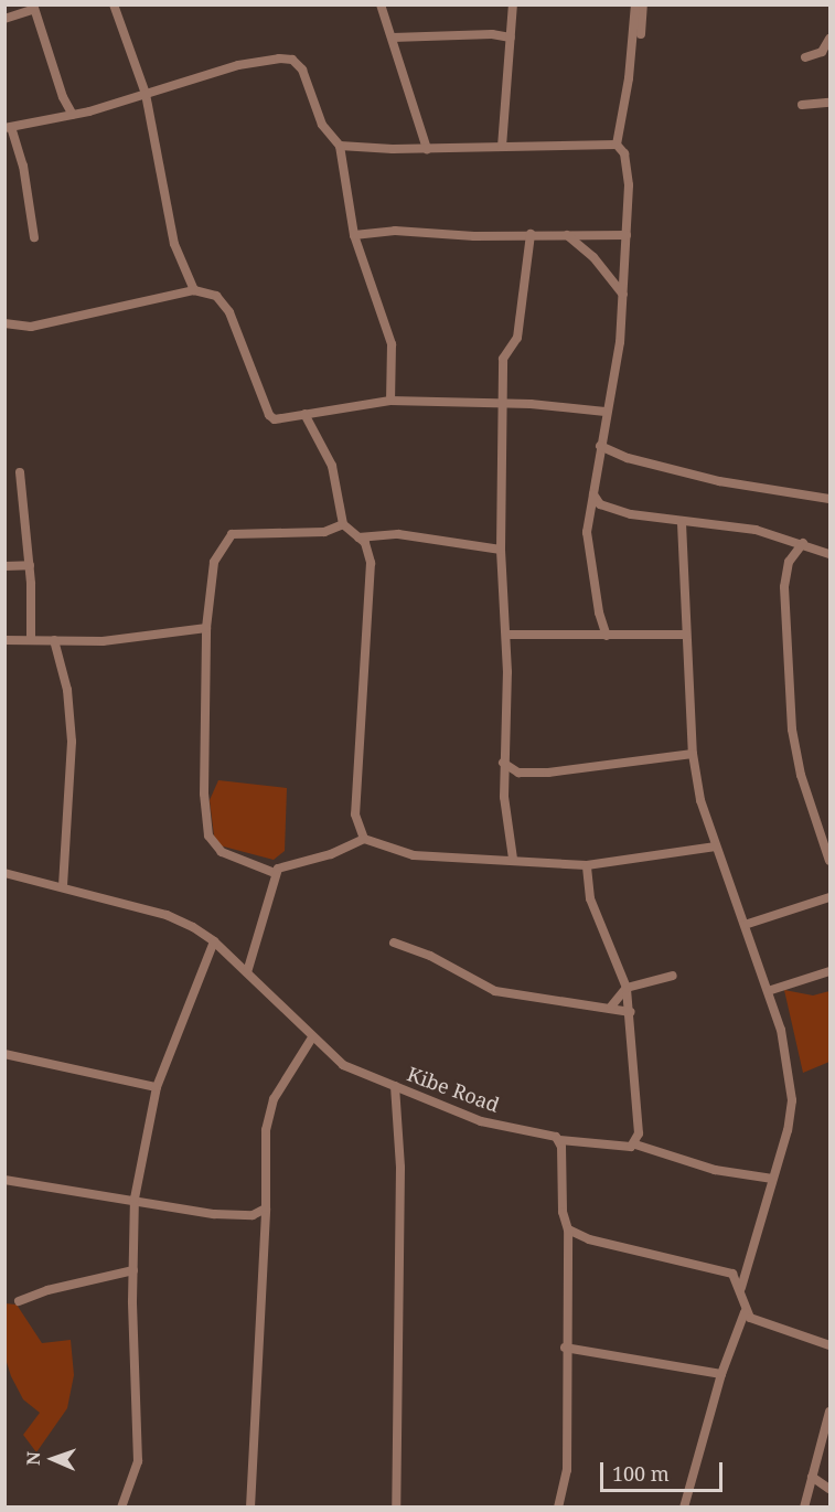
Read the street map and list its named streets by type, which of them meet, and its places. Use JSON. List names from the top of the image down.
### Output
{
  "streets": {
    "street": ["Kibe Road"]
  },
  "scale_bar": "100 m",
  "north": "left"
}
